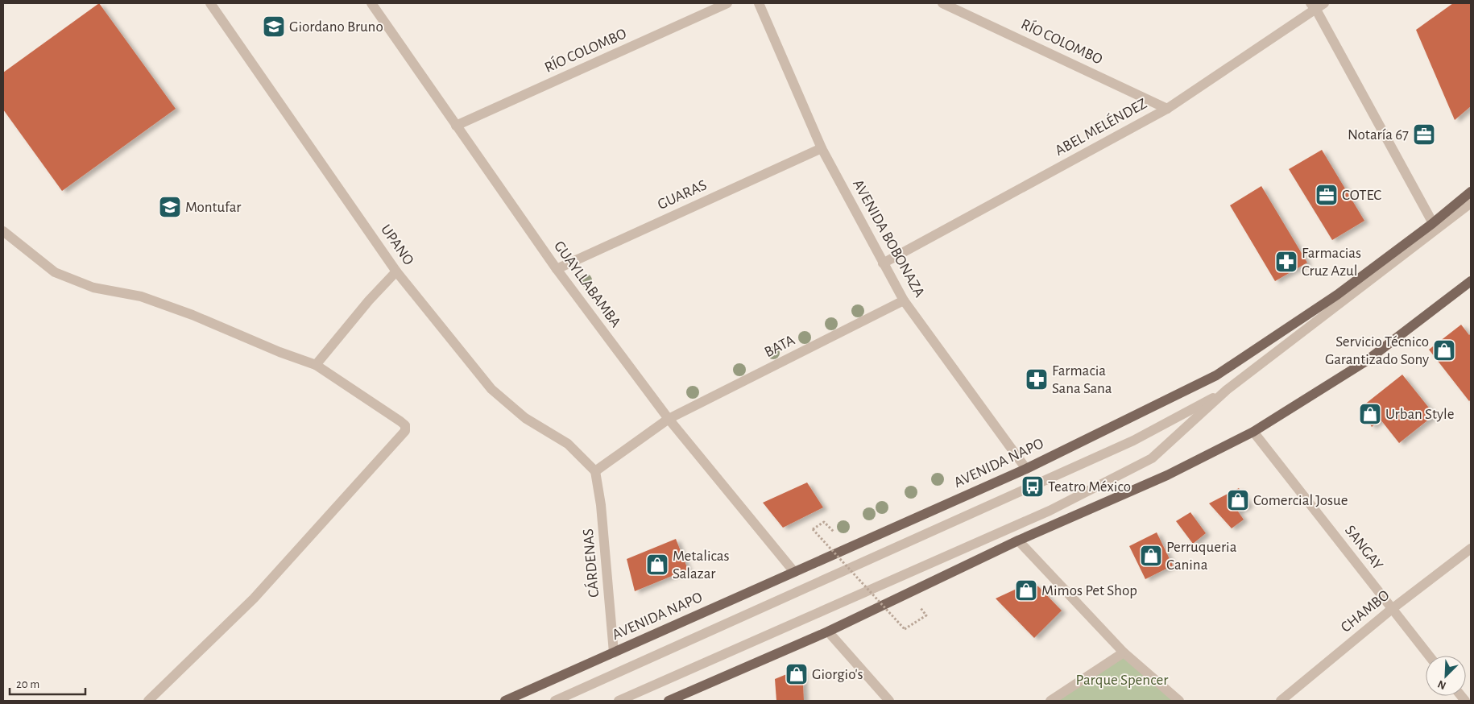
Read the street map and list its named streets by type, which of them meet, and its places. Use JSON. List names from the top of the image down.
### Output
{
  "streets": {
    "main road": ["AVENIDA NAPO"],
    "street": [
      "RÍO COLOMBO",
      "ABEL MELÉNDEZ",
      "GUARAS",
      "AVENIDA BOBONAZA",
      "UPANO",
      "GUAYLLABAMBA",
      "BATA",
      "SANGAY",
      "CÁRDENAS",
      "CHAMBO"
    ]
  },
  "crossings": [
    ["RÍO COLOMBO", "ABEL MELÉNDEZ"],
    ["RÍO COLOMBO", "GUAYLLABAMBA"],
    ["ABEL MELÉNDEZ", "AVENIDA BOBONAZA"],
    ["GUARAS", "AVENIDA BOBONAZA"],
    ["GUARAS", "GUAYLLABAMBA"],
    ["AVENIDA BOBONAZA", "BATA"],
    ["AVENIDA BOBONAZA", "AVENIDA NAPO"],
    ["UPANO", "CÁRDENAS"],
    ["GUAYLLABAMBA", "BATA"],
    ["GUAYLLABAMBA", "AVENIDA NAPO"],
    ["AVENIDA NAPO", "CÁRDENAS"],
    ["SANGAY", "CHAMBO"]
  ],
  "parks": ["Parque Spencer"],
  "places": {
    "school or university": ["Giordano Bruno", "Montufar"],
    "office": ["Notaría 67", "COTEC"],
    "pharmacy": ["Farmacias Cruz Azul", "Farmacia Sana Sana"],
    "shop": [
      "Servicio Técnico Garantizado Sony",
      "Urban Style",
      "Comercial Josue",
      "Perruqueria Canina",
      "Metalicas Salazar",
      "Mimos Pet Shop",
      "Giorgio's"
    ],
    "bus stop": ["Teatro México"]
  },
  "scale_bar": "20 m",
  "north": "bottom left"
}
